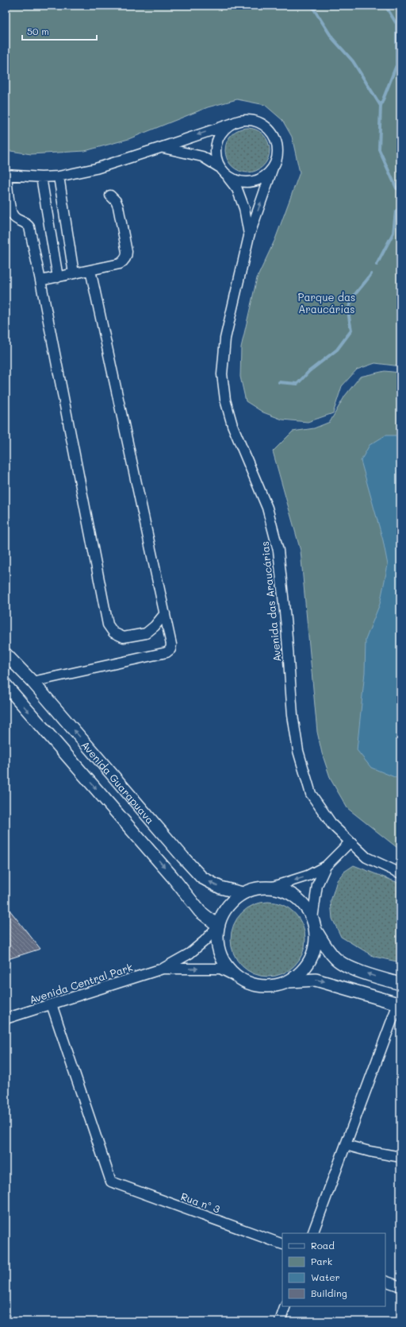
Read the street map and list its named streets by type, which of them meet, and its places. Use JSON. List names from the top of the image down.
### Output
{
  "streets": {
    "street": [
      "Avenida das Araucárias",
      "Avenida Guarapuava",
      "Avenida Central Park",
      "Rua nº 3"
    ]
  },
  "crossings": [
    ["Avenida Central Park", "Rua nº 3"]
  ],
  "parks": ["Parque das Araucárias"],
  "legend": [
    "Road",
    "Park",
    "Water",
    "Building"
  ],
  "scale_bar": "50 m"
}
